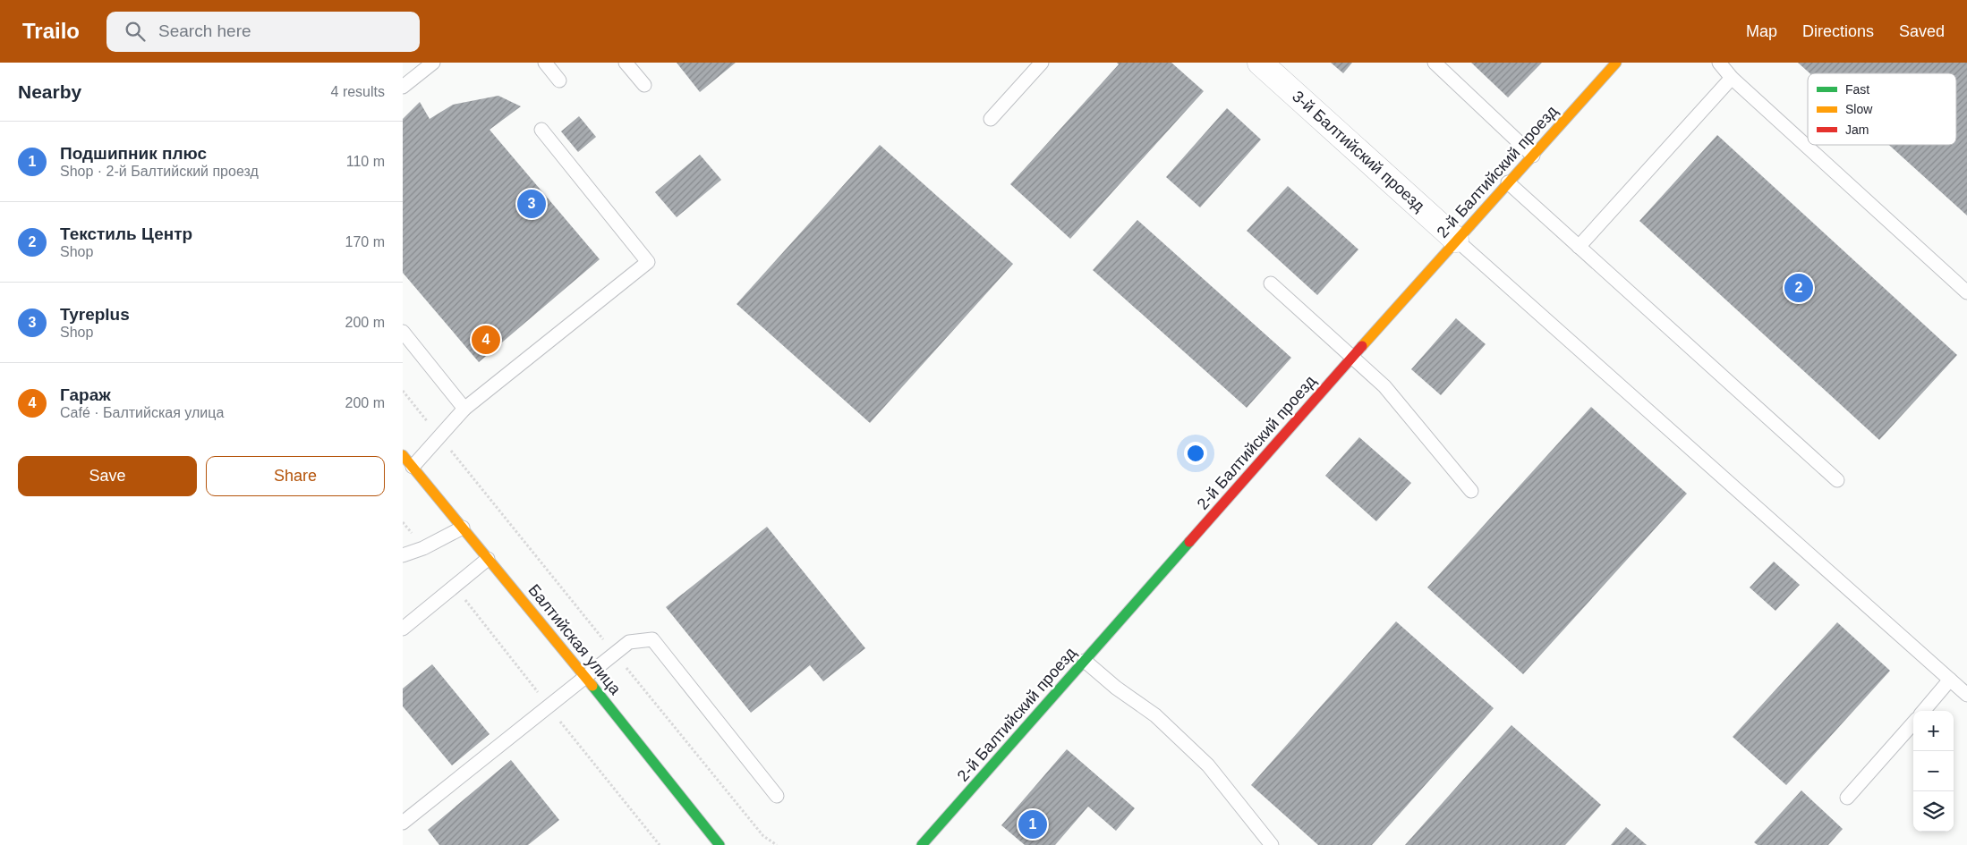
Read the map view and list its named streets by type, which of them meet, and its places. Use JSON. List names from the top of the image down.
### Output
{
  "streets": {
    "street": ["3-й Балтийский проезд", "2-й Балтийский проезд", "Балтийская улица"]
  },
  "crossings": [
    ["3-й Балтийский проезд", "2-й Балтийский проезд"]
  ],
  "legend": ["Fast", "Slow", "Jam"],
  "page": {
    "header": "Trailo",
    "search": "Search here",
    "nav": ["Map", "Directions", "Saved"],
    "heading": ["Nearby", "4 results"],
    "list": [
      {
        "mark": "1",
        "name": "Подшипник плюс",
        "note": "Shop · 2-й Балтийский проезд",
        "value": "110 m"
      },
      {
        "mark": "2",
        "name": "Текстиль Центр",
        "note": "Shop",
        "value": "170 m"
      },
      {
        "mark": "3",
        "name": "Tyreplus",
        "note": "Shop",
        "value": "200 m"
      },
      {
        "mark": "4",
        "name": "Гараж",
        "note": "Café · Балтийская улица",
        "value": "200 m"
      }
    ],
    "pins": [
      "3",
      "2",
      "4",
      "1"
    ],
    "buttons": ["Save", "Share"],
    "map_buttons": ["+", "−"]
  }
}
